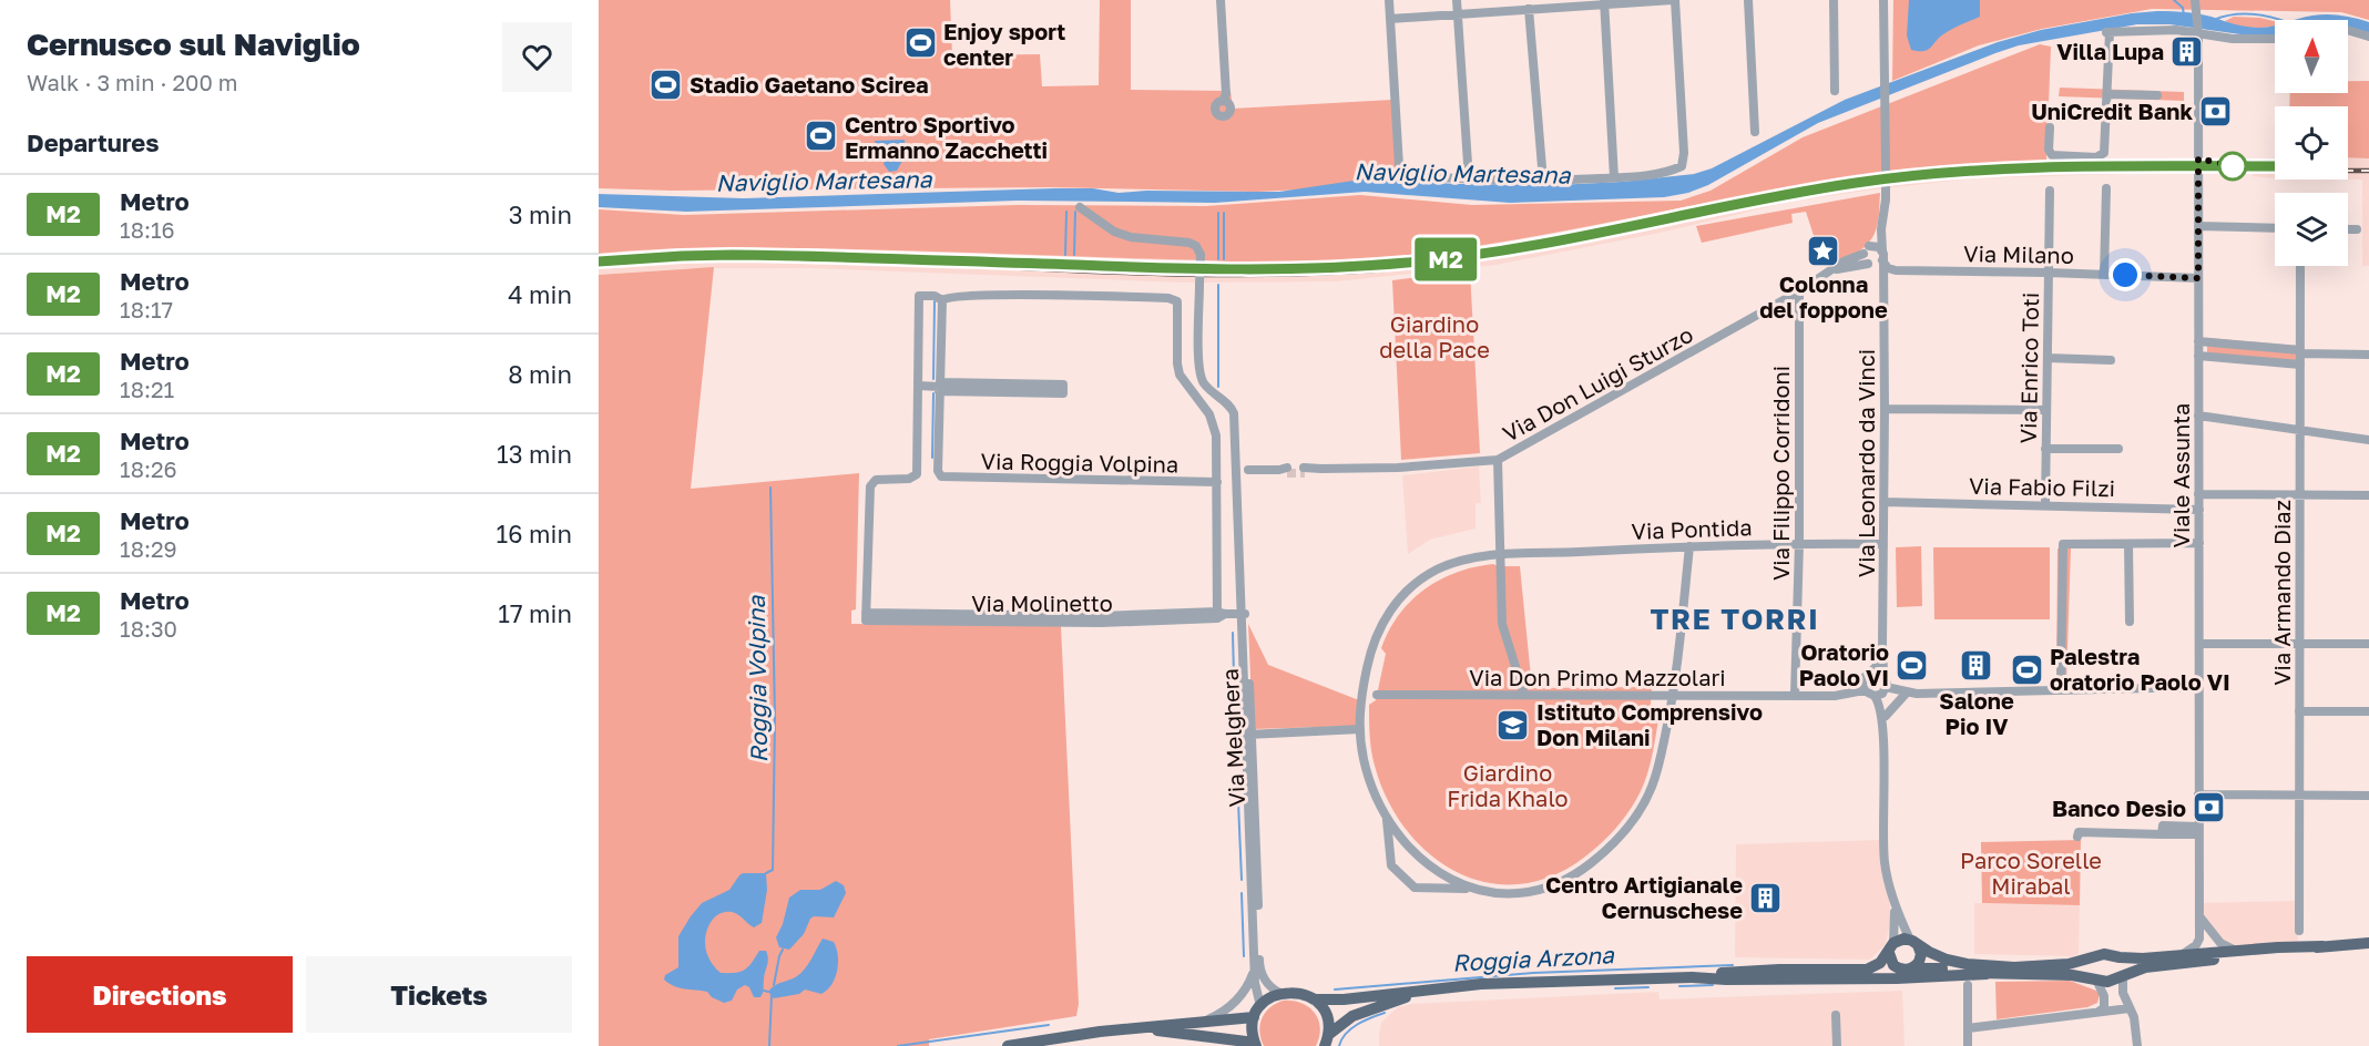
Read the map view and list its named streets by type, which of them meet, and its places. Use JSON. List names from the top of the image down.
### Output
{
  "streets": {
    "street": [
      "Via Milano",
      "Via Enrico Toti",
      "Via Don Luigi Sturzo",
      "Via Roggia Volpina",
      "Via Leonardo da Vinci",
      "Via Filippo Corridoni",
      "Viale Assunta",
      "Via Fabio Filzi",
      "Via Pontida",
      "Via Armando Diaz",
      "Via Molinetto",
      "Via Don Primo Mazzolari",
      "Via Melghera"
    ]
  },
  "crossings": [
    ["Via Milano", "Via Enrico Toti"],
    ["Via Milano", "Via Don Luigi Sturzo"],
    ["Via Milano", "Via Leonardo da Vinci"],
    ["Via Milano", "Viale Assunta"],
    ["Via Enrico Toti", "Via Fabio Filzi"],
    ["Via Don Luigi Sturzo", "Via Leonardo da Vinci"],
    ["Via Don Luigi Sturzo", "Via Filippo Corridoni"],
    ["Via Leonardo da Vinci", "Via Fabio Filzi"],
    ["Via Leonardo da Vinci", "Via Pontida"],
    ["Via Leonardo da Vinci", "Via Don Primo Mazzolari"],
    ["Via Filippo Corridoni", "Via Pontida"],
    ["Via Filippo Corridoni", "Via Don Primo Mazzolari"],
    ["Viale Assunta", "Via Fabio Filzi"],
    ["Via Molinetto", "Via Melghera"]
  ],
  "districts": ["TRE TORRI"],
  "water": ["Naviglio Martesana", "Roggia Volpina", "Roggia Arzona"],
  "parks": ["Giardino della Pace", "Giardino Frida Khalo", "Parco Sorelle Mirabal"],
  "places": {
    "sports": [
      "Enjoy sport center",
      "Stadio Gaetano Scirea",
      "Centro Sportivo Ermanno Zacchetti",
      "Oratorio Paolo VI",
      "Palestra oratorio Paolo VI"
    ],
    "building": ["Villa Lupa", "Salone Pio IV", "Centro Artigianale Cernuschese"],
    "bank": ["UniCredit Bank", "Banco Desio"],
    "place": ["Colonna del foppone"],
    "school or university": ["Istituto Comprensivo Don Milani"]
  },
  "lines": ["metro line M2"],
  "north": "top",
  "page": {
    "heading": [
      ["Cernusco sul Naviglio", "Walk · 3 min · 200 m"],
      "Departures"
    ],
    "on_map": "M2",
    "list": [
      {
        "mark": "M2",
        "name": "Metro",
        "note": "18:16",
        "value": "3 min"
      },
      {
        "mark": "M2",
        "name": "Metro",
        "note": "18:17",
        "value": "4 min"
      },
      {
        "mark": "M2",
        "name": "Metro",
        "note": "18:21",
        "value": "8 min"
      },
      {
        "mark": "M2",
        "name": "Metro",
        "note": "18:26",
        "value": "13 min"
      },
      {
        "mark": "M2",
        "name": "Metro",
        "note": "18:29",
        "value": "16 min"
      },
      {
        "mark": "M2",
        "name": "Metro",
        "note": "18:30",
        "value": "17 min"
      }
    ],
    "buttons": ["Directions", "Tickets"]
  }
}
